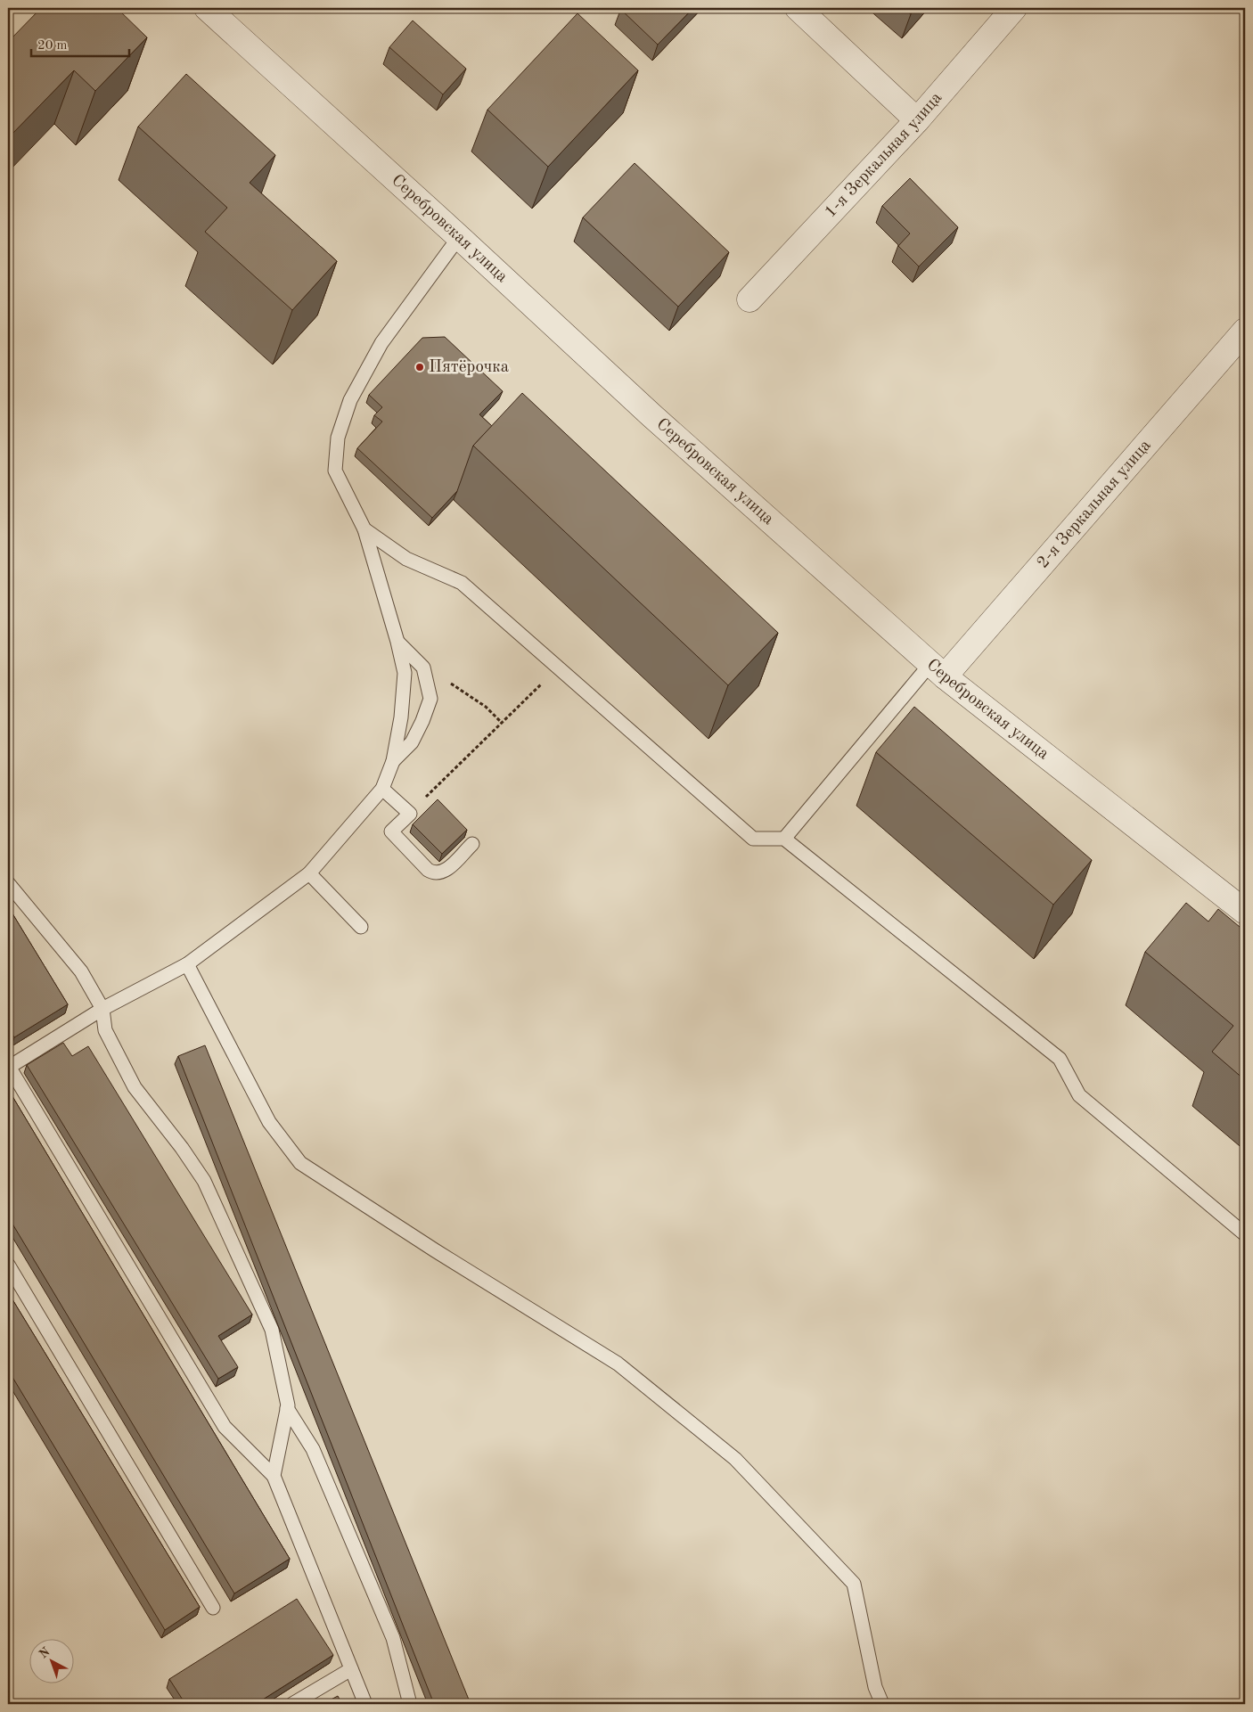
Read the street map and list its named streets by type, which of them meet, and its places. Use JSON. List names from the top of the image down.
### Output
{
  "streets": {
    "street": ["1-я Зеркальная улица", "Серебровская улица", "2-я Зеркальная улица"]
  },
  "crossings": [
    ["Серебровская улица", "2-я Зеркальная улица"]
  ],
  "places": ["Пятёрочка"],
  "scale_bar": "20 m",
  "north": "top left"
}
